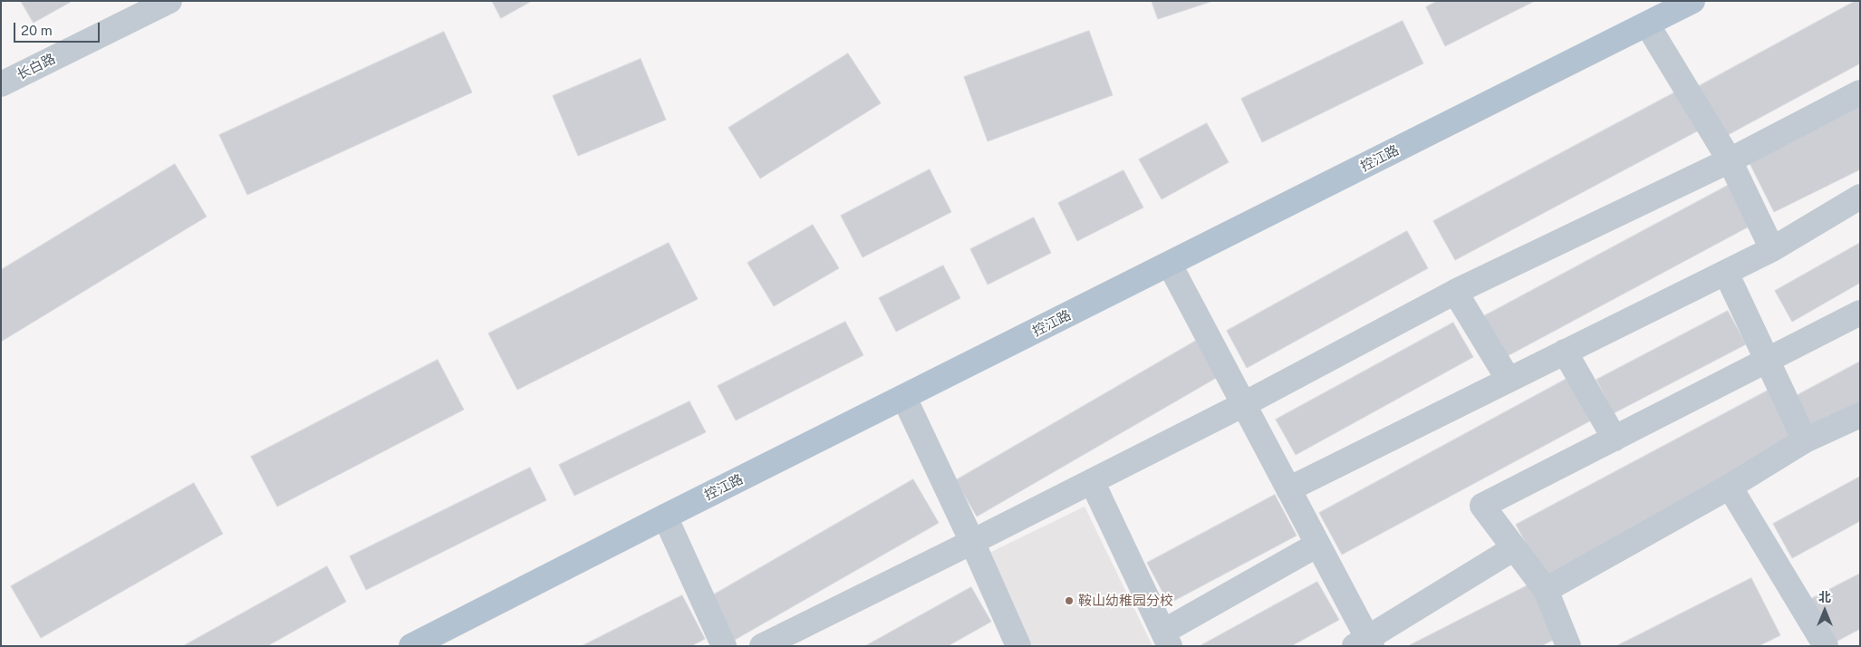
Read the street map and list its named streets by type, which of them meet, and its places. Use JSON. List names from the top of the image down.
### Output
{
  "streets": {
    "main road": ["控江路"],
    "street": ["长白路"]
  },
  "places": ["鞍山幼稚园分校"],
  "scale_bar": "20 m",
  "north": "top"
}
